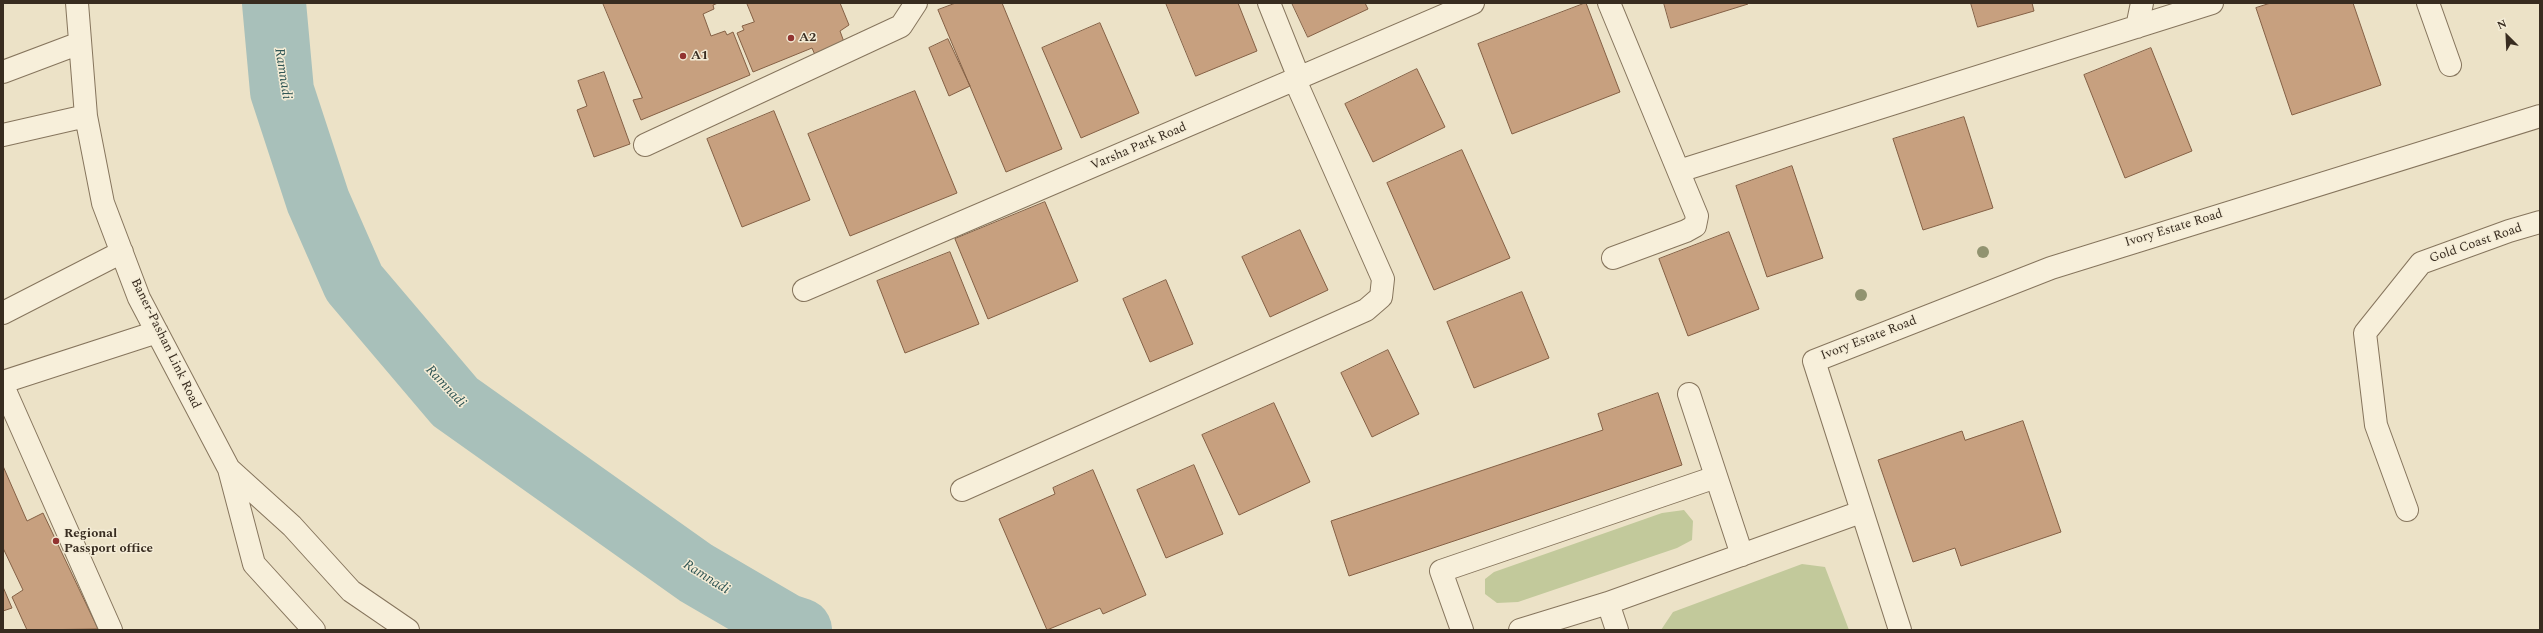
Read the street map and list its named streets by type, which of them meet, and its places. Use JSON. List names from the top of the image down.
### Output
{
  "streets": {
    "street": [
      "Varsha Park Road",
      "Ivory Estate Road",
      "Gold Coast Road",
      "Baner-Pashan Link Road"
    ]
  },
  "water": ["Ramnadi"],
  "places": ["A2", "A1", "Regional Passport office"],
  "north": "top left"
}
